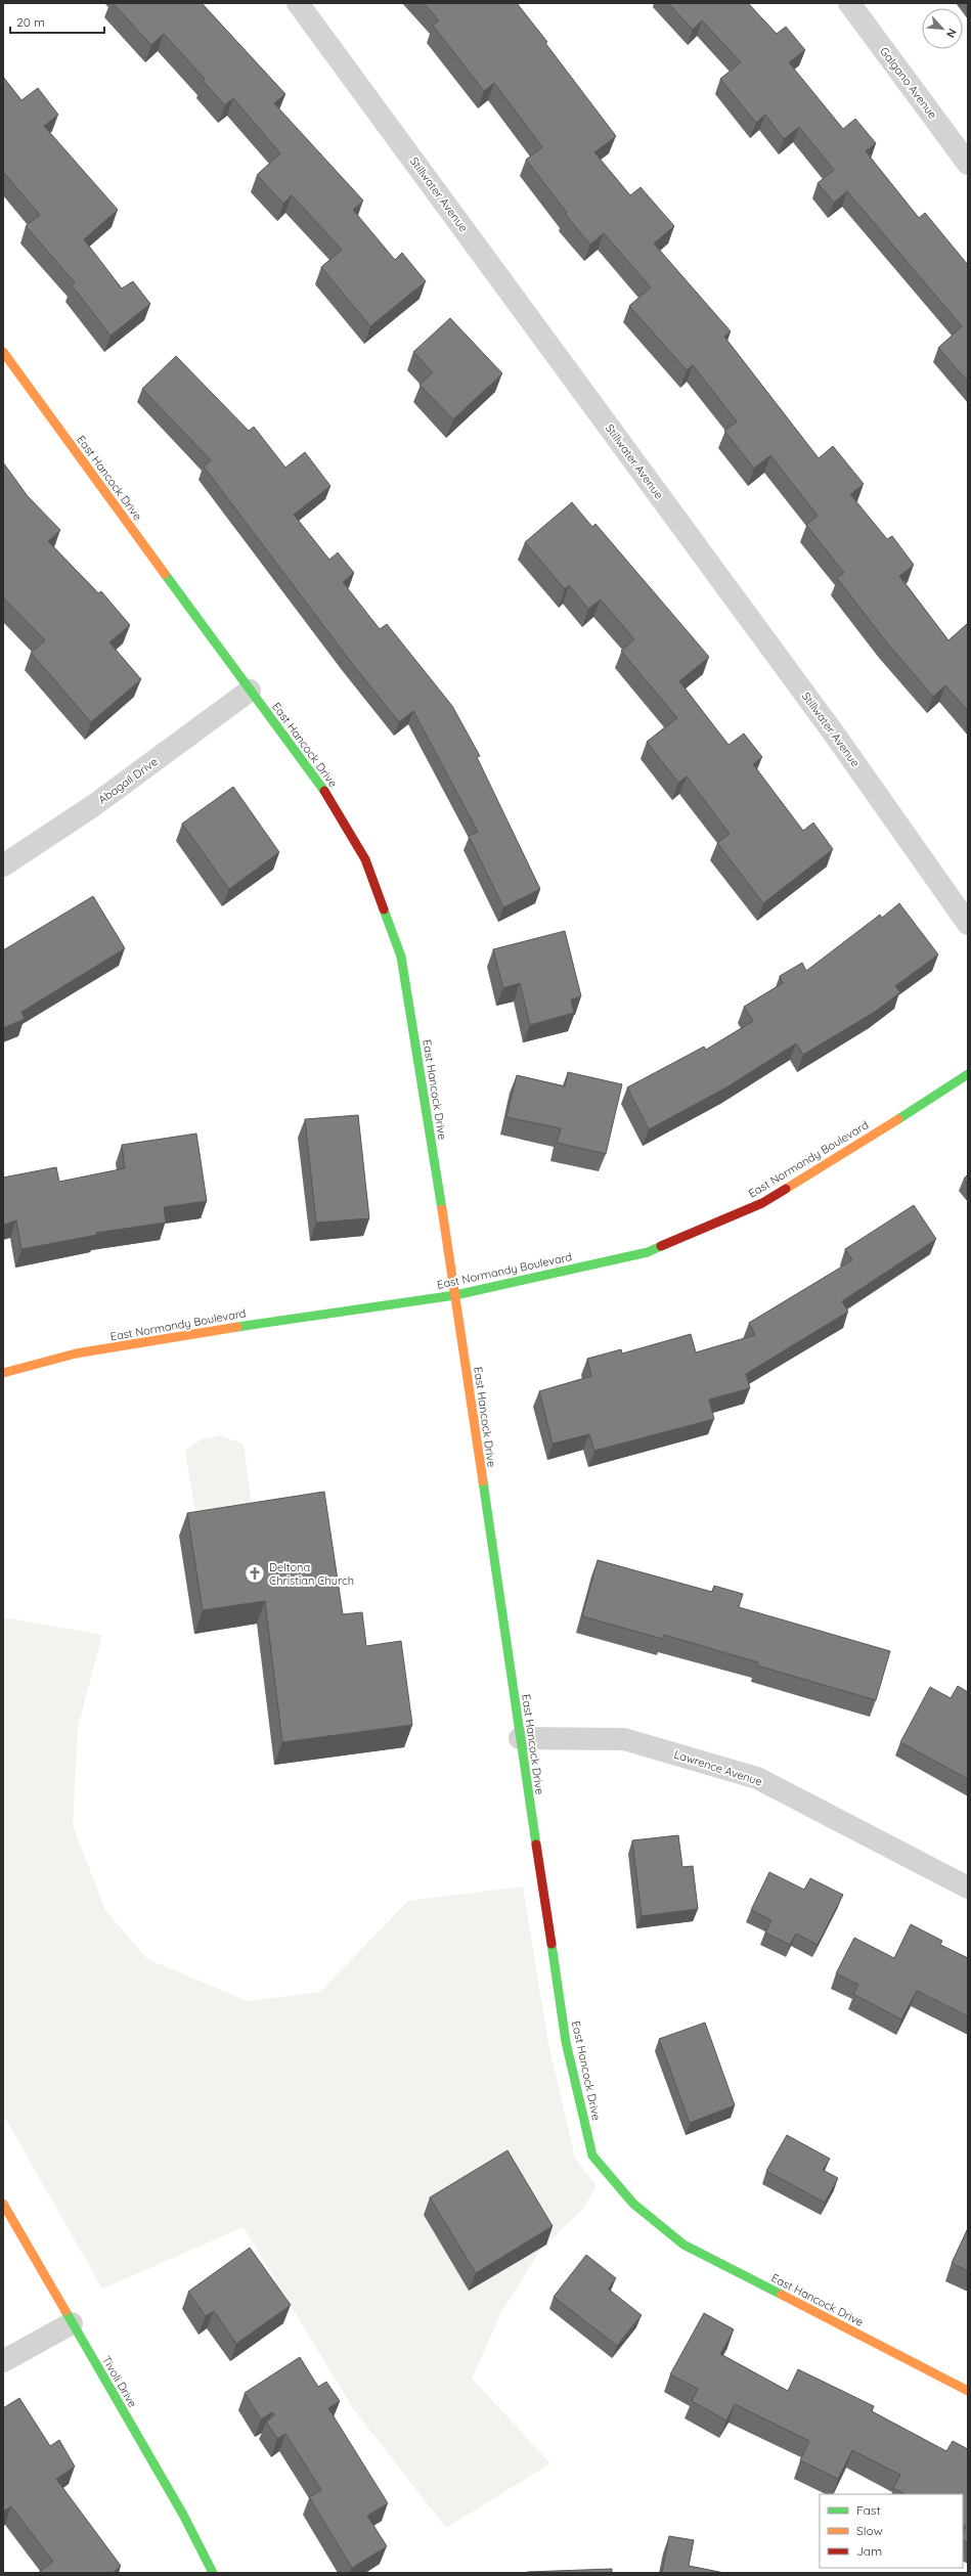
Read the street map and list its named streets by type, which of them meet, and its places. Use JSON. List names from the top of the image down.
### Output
{
  "streets": {
    "street": [
      "Galgano Avenue",
      "Stillwater Avenue",
      "East Hancock Drive",
      "Abagail Drive",
      "East Normandy Boulevard",
      "Lawrence Avenue",
      "Tivoli Drive"
    ]
  },
  "crossings": [
    ["East Hancock Drive", "Abagail Drive"],
    ["East Hancock Drive", "East Normandy Boulevard"],
    ["East Hancock Drive", "Lawrence Avenue"]
  ],
  "places": {
    "church": ["Deltona Christian Church"]
  },
  "legend": ["Fast", "Slow", "Jam"],
  "scale_bar": "20 m",
  "north": "bottom right"
}
